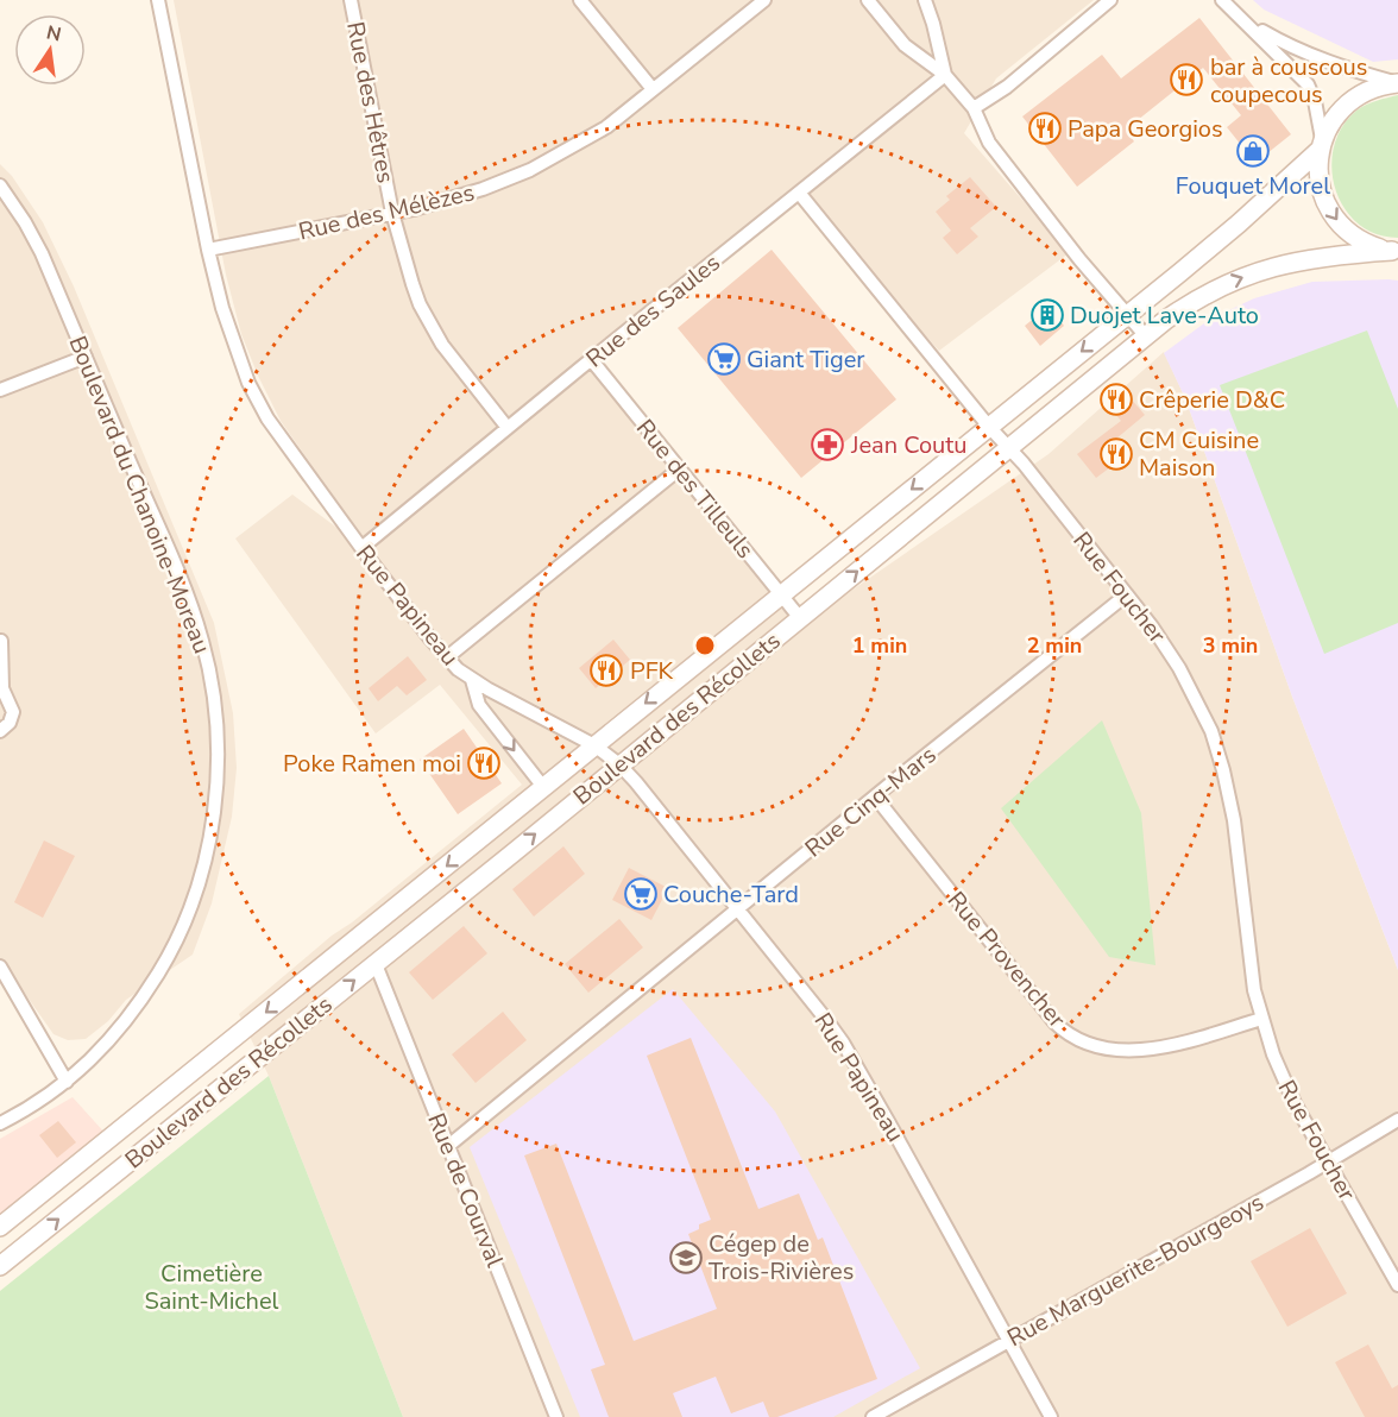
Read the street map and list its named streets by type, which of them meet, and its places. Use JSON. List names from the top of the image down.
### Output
{
  "streets": {
    "main road": ["Boulevard des Récollets"],
    "street": [
      "Rue des Hêtres",
      "Rue des Mélèzes",
      "Rue des Saules",
      "Rue des Tilleuls",
      "Boulevard du Chanoine-Moreau",
      "Rue Foucher",
      "Rue Papineau",
      "Rue Cinq-Mars",
      "Rue Provencher",
      "Rue de Courval",
      "Rue Marguerite-Bourgeoys"
    ]
  },
  "crossings": [
    ["Rue des Hêtres", "Rue des Mélèzes"],
    ["Rue des Hêtres", "Rue des Saules"],
    ["Rue des Mélèzes", "Rue Papineau"],
    ["Rue des Saules", "Rue des Tilleuls"],
    ["Rue des Saules", "Rue Foucher"],
    ["Rue des Saules", "Rue Papineau"],
    ["Rue des Tilleuls", "Boulevard des Récollets"],
    ["Rue Foucher", "Boulevard des Récollets"],
    ["Rue Foucher", "Rue Cinq-Mars"],
    ["Rue Foucher", "Rue Provencher"],
    ["Rue Foucher", "Rue Marguerite-Bourgeoys"],
    ["Rue Papineau", "Boulevard des Récollets"],
    ["Rue Papineau", "Rue Cinq-Mars"],
    ["Rue Papineau", "Rue Marguerite-Bourgeoys"],
    ["Boulevard des Récollets", "Rue de Courval"],
    ["Rue Cinq-Mars", "Rue Provencher"],
    ["Rue Cinq-Mars", "Rue de Courval"]
  ],
  "parks": ["Cimetière Saint-Michel"],
  "places": {
    "restaurant": [
      "bar à couscous coupecous",
      "Papa Georgios",
      "Crêperie D&C",
      "CM Cuisine Maison",
      "PFK",
      "Poke Ramen moi"
    ],
    "shop": ["Fouquet Morel"],
    "building": ["Duojet Lave-Auto"],
    "supermarket": ["Giant Tiger", "Couche-Tard"],
    "pharmacy": ["Jean Coutu"],
    "school or university": ["Cégep de Trois-Rivières"]
  },
  "north": "top",
  "rings": ["1 min", "2 min", "3 min"]
}
